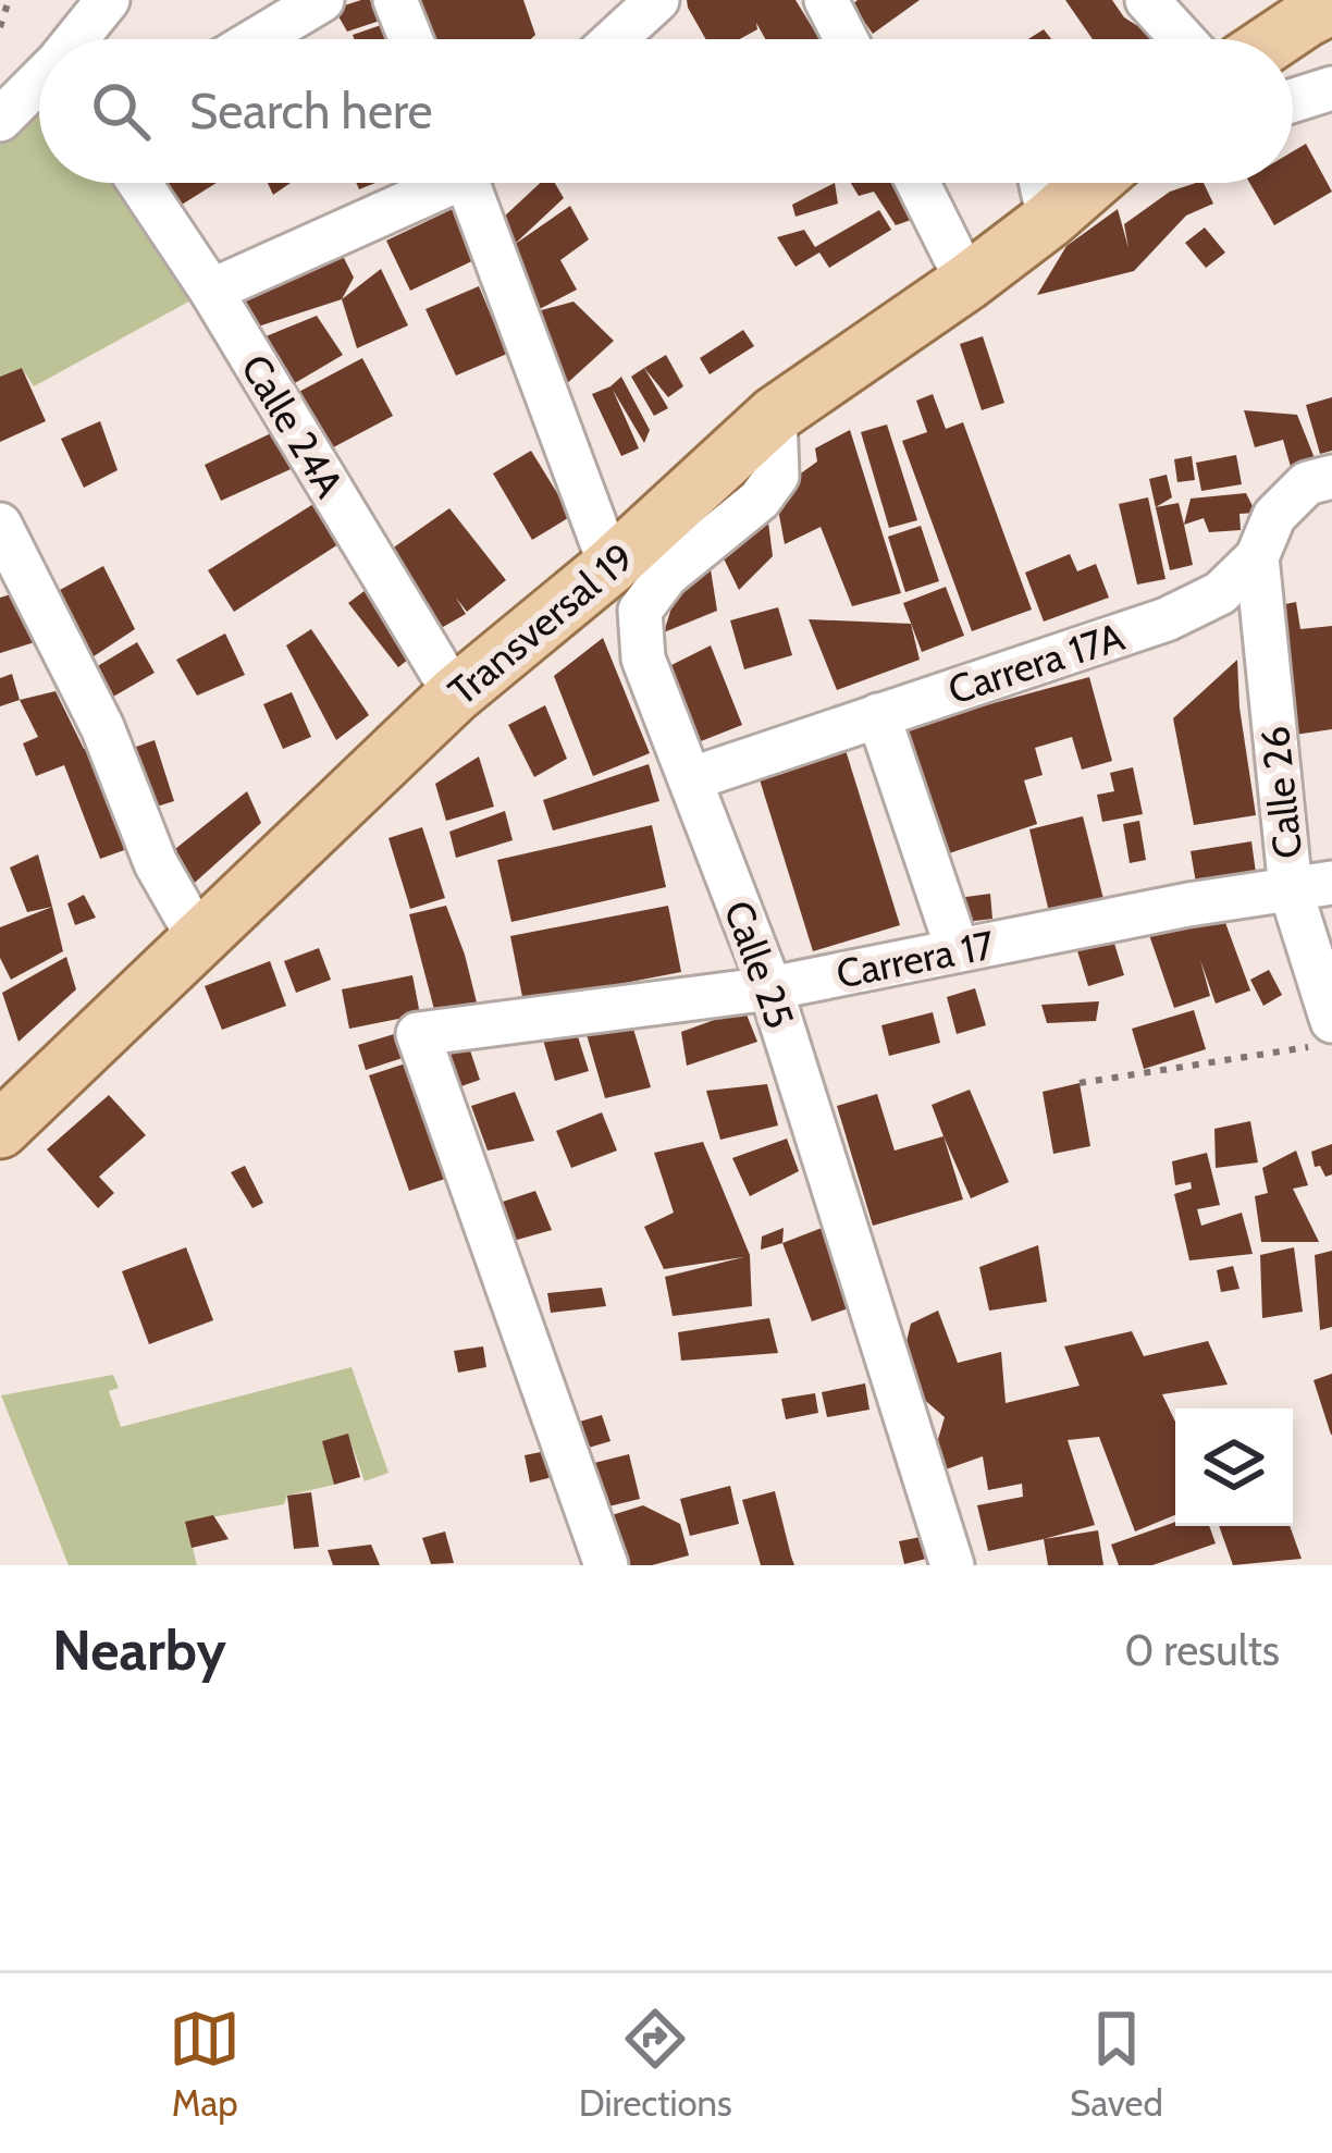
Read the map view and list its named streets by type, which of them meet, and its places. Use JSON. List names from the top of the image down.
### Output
{
  "streets": {
    "main road": ["Transversal 19"],
    "street": [
      "Calle 24A",
      "Carrera 17A",
      "Calle 26",
      "Carrera 17",
      "Calle 25"
    ]
  },
  "crossings": [
    ["Calle 24A", "Transversal 19"],
    ["Transversal 19", "Calle 25"],
    ["Carrera 17A", "Calle 26"],
    ["Carrera 17A", "Calle 25"],
    ["Calle 26", "Carrera 17"],
    ["Carrera 17", "Calle 25"]
  ],
  "page": {
    "search": "Search here",
    "heading": ["Nearby", "0 results"],
    "nav": ["Map", "Directions", "Saved"]
  }
}
